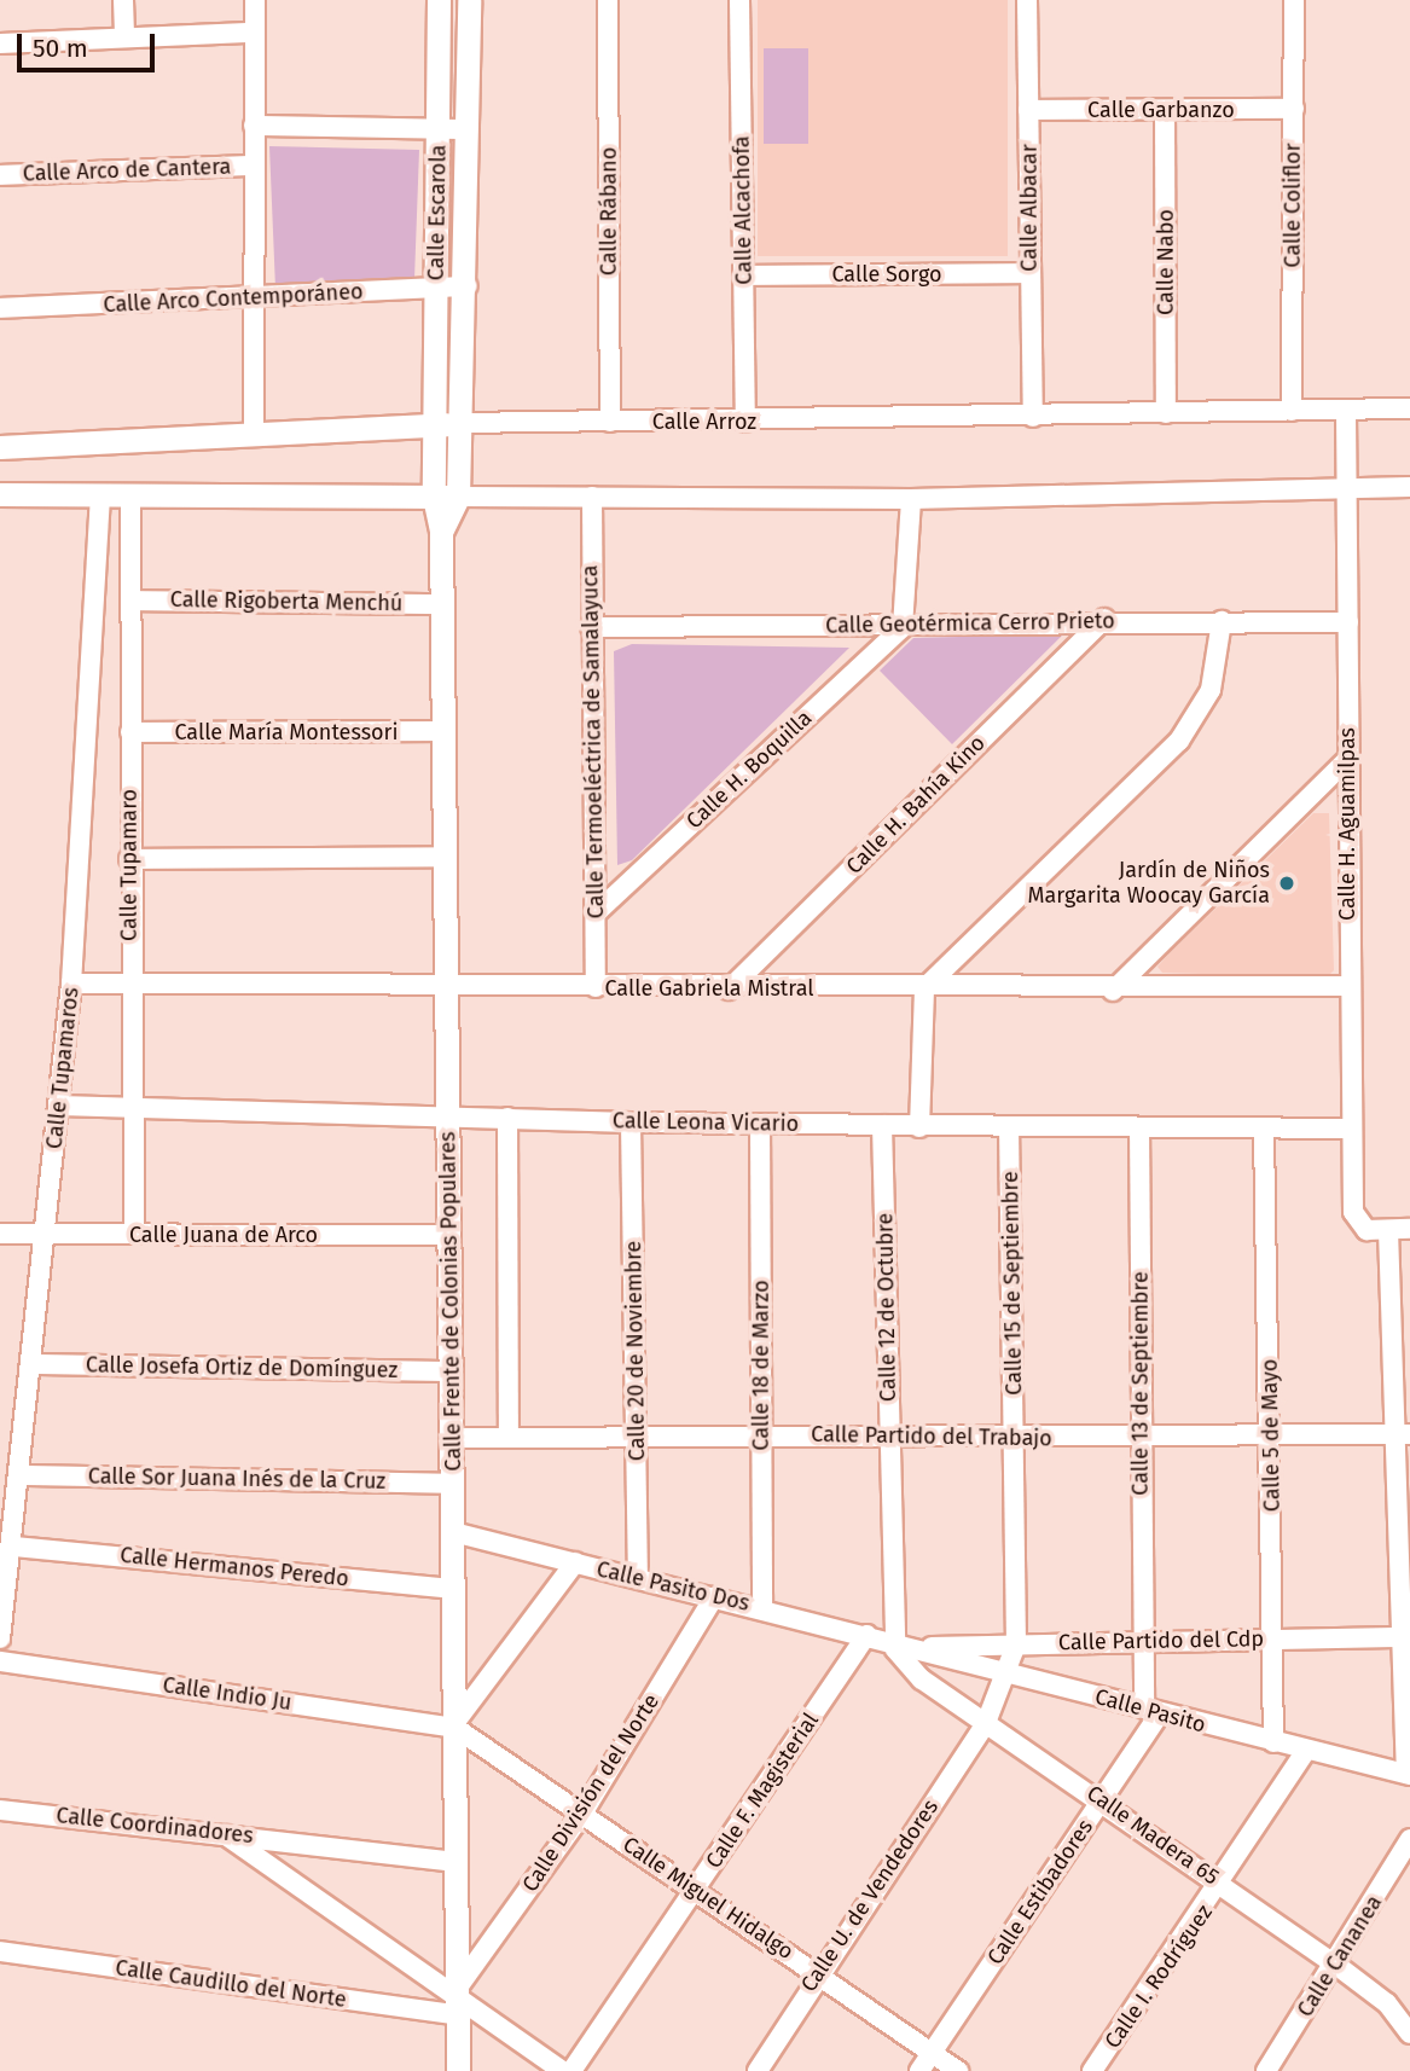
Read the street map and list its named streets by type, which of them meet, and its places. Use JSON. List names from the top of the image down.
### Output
{
  "streets": {
    "main road": ["Calle Escarola", "Calle Arroz", "Calle Frente de Colonias Populares"],
    "street": [
      "Calle Garbanzo",
      "Calle Arco de Cantera",
      "Calle Coliflor",
      "Calle Albacar",
      "Calle Alcachofa",
      "Calle Rábano",
      "Calle Nabo",
      "Calle Sorgo",
      "Calle Arco Contemporáneo",
      "Calle Rigoberta Menchú",
      "Calle Geotérmica Cerro Prieto",
      "Calle María Montessori",
      "Calle Termoeléctrica de Samalayuca",
      "Calle H. Boquilla",
      "Calle H. Bahía Kino",
      "Calle H. Aguamilpas",
      "Calle Tupamaro",
      "Calle Gabriela Mistral",
      "Calle Tupamaros",
      "Calle Leona Vicario",
      "Calle Juana de Arco",
      "Calle 15 de Septiembre",
      "Calle 12 de Octubre",
      "Calle 20 de Noviembre",
      "Calle 18 de Marzo",
      "Calle Josefa Ortiz de Domínguez",
      "Calle 13 de Septiembre",
      "Calle 5 de Mayo",
      "Calle Partido del Trabajo",
      "Calle Sor Juana Inés de la Cruz",
      "Calle Hermanos Peredo",
      "Calle Pasito Dos",
      "Calle Partido del Cdp",
      "Calle Indio Ju",
      "Calle Pasito",
      "Calle F. Magisterial",
      "Calle División del Norte",
      "Calle Coordinadores",
      "Calle Madera 65",
      "Calle Estibadores",
      "Calle U. de Vendedores",
      "Calle Miguel Hidalgo",
      "Calle Cananea",
      "Calle I. Rodríguez",
      "Calle Caudillo del Norte"
    ]
  },
  "crossings": [
    ["Calle Garbanzo", "Calle Coliflor"],
    ["Calle Garbanzo", "Calle Albacar"],
    ["Calle Garbanzo", "Calle Nabo"],
    ["Calle Coliflor", "Calle Arroz"],
    ["Calle Albacar", "Calle Sorgo"],
    ["Calle Albacar", "Calle Arroz"],
    ["Calle Alcachofa", "Calle Sorgo"],
    ["Calle Alcachofa", "Calle Arroz"],
    ["Calle Rábano", "Calle Arroz"],
    ["Calle Escarola", "Calle Arco Contemporáneo"],
    ["Calle Escarola", "Calle Arroz"],
    ["Calle Escarola", "Calle Frente de Colonias Populares"],
    ["Calle Nabo", "Calle Arroz"],
    ["Calle Arroz", "Calle H. Aguamilpas"],
    ["Calle Arroz", "Calle Frente de Colonias Populares"],
    ["Calle Rigoberta Menchú", "Calle Tupamaro"],
    ["Calle Rigoberta Menchú", "Calle Frente de Colonias Populares"],
    ["Calle Geotérmica Cerro Prieto", "Calle Termoeléctrica de Samalayuca"],
    ["Calle Geotérmica Cerro Prieto", "Calle H. Boquilla"],
    ["Calle Geotérmica Cerro Prieto", "Calle H. Bahía Kino"],
    ["Calle Geotérmica Cerro Prieto", "Calle H. Aguamilpas"],
    ["Calle María Montessori", "Calle Tupamaro"],
    ["Calle María Montessori", "Calle Frente de Colonias Populares"],
    ["Calle Termoeléctrica de Samalayuca", "Calle H. Boquilla"],
    ["Calle Termoeléctrica de Samalayuca", "Calle Gabriela Mistral"],
    ["Calle H. Bahía Kino", "Calle Gabriela Mistral"],
    ["Calle H. Aguamilpas", "Calle Gabriela Mistral"],
    ["Calle H. Aguamilpas", "Calle Leona Vicario"],
    ["Calle Tupamaro", "Calle Gabriela Mistral"],
    ["Calle Tupamaro", "Calle Leona Vicario"],
    ["Calle Tupamaro", "Calle Juana de Arco"],
    ["Calle Gabriela Mistral", "Calle Tupamaros"],
    ["Calle Gabriela Mistral", "Calle Frente de Colonias Populares"],
    ["Calle Tupamaros", "Calle Leona Vicario"],
    ["Calle Tupamaros", "Calle Juana de Arco"],
    ["Calle Tupamaros", "Calle Josefa Ortiz de Domínguez"],
    ["Calle Tupamaros", "Calle Sor Juana Inés de la Cruz"],
    ["Calle Tupamaros", "Calle Hermanos Peredo"],
    ["Calle Leona Vicario", "Calle 15 de Septiembre"],
    ["Calle Leona Vicario", "Calle Frente de Colonias Populares"],
    ["Calle Leona Vicario", "Calle 12 de Octubre"],
    ["Calle Leona Vicario", "Calle 20 de Noviembre"],
    ["Calle Leona Vicario", "Calle 18 de Marzo"],
    ["Calle Leona Vicario", "Calle 13 de Septiembre"],
    ["Calle Leona Vicario", "Calle 5 de Mayo"],
    ["Calle Juana de Arco", "Calle Frente de Colonias Populares"],
    ["Calle 15 de Septiembre", "Calle Partido del Trabajo"],
    ["Calle 15 de Septiembre", "Calle Partido del Cdp"],
    ["Calle 15 de Septiembre", "Calle Pasito"],
    ["Calle 15 de Septiembre", "Calle U. de Vendedores"],
    ["Calle Frente de Colonias Populares", "Calle Josefa Ortiz de Domínguez"],
    ["Calle Frente de Colonias Populares", "Calle Partido del Trabajo"],
    ["Calle Frente de Colonias Populares", "Calle Sor Juana Inés de la Cruz"],
    ["Calle Frente de Colonias Populares", "Calle Hermanos Peredo"],
    ["Calle Frente de Colonias Populares", "Calle Pasito Dos"],
    ["Calle Frente de Colonias Populares", "Calle Indio Ju"],
    ["Calle Frente de Colonias Populares", "Calle División del Norte"],
    ["Calle Frente de Colonias Populares", "Calle Coordinadores"],
    ["Calle Frente de Colonias Populares", "Calle Miguel Hidalgo"],
    ["Calle Frente de Colonias Populares", "Calle Caudillo del Norte"],
    ["Calle 12 de Octubre", "Calle Partido del Trabajo"],
    ["Calle 12 de Octubre", "Calle Pasito Dos"],
    ["Calle 12 de Octubre", "Calle Partido del Cdp"],
    ["Calle 12 de Octubre", "Calle Pasito"],
    ["Calle 12 de Octubre", "Calle Madera 65"],
    ["Calle 20 de Noviembre", "Calle Partido del Trabajo"],
    ["Calle 20 de Noviembre", "Calle Pasito Dos"],
    ["Calle 18 de Marzo", "Calle Partido del Trabajo"],
    ["Calle 18 de Marzo", "Calle Pasito Dos"],
    ["Calle 13 de Septiembre", "Calle Partido del Trabajo"],
    ["Calle 13 de Septiembre", "Calle Partido del Cdp"],
    ["Calle 13 de Septiembre", "Calle Pasito"],
    ["Calle 13 de Septiembre", "Calle Estibadores"],
    ["Calle 5 de Mayo", "Calle Partido del Trabajo"],
    ["Calle 5 de Mayo", "Calle Partido del Cdp"],
    ["Calle 5 de Mayo", "Calle Pasito"],
    ["Calle Pasito Dos", "Calle Partido del Cdp"],
    ["Calle Pasito Dos", "Calle Pasito"],
    ["Calle Pasito Dos", "Calle F. Magisterial"],
    ["Calle Pasito Dos", "Calle División del Norte"],
    ["Calle Pasito Dos", "Calle Madera 65"],
    ["Calle Partido del Cdp", "Calle Pasito"],
    ["Calle Partido del Cdp", "Calle Madera 65"],
    ["Calle Indio Ju", "Calle Miguel Hidalgo"],
    ["Calle Pasito", "Calle Madera 65"],
    ["Calle Pasito", "Calle Estibadores"],
    ["Calle Pasito", "Calle U. de Vendedores"],
    ["Calle Pasito", "Calle I. Rodríguez"],
    ["Calle F. Magisterial", "Calle Miguel Hidalgo"],
    ["Calle División del Norte", "Calle Miguel Hidalgo"],
    ["Calle División del Norte", "Calle Caudillo del Norte"],
    ["Calle Madera 65", "Calle Estibadores"],
    ["Calle Madera 65", "Calle U. de Vendedores"],
    ["Calle Madera 65", "Calle Cananea"],
    ["Calle Madera 65", "Calle I. Rodríguez"],
    ["Calle Estibadores", "Calle Miguel Hidalgo"],
    ["Calle U. de Vendedores", "Calle Miguel Hidalgo"]
  ],
  "places": ["Jardín de Niños Margarita Woocay García"],
  "scale_bar": "50 m"
}
